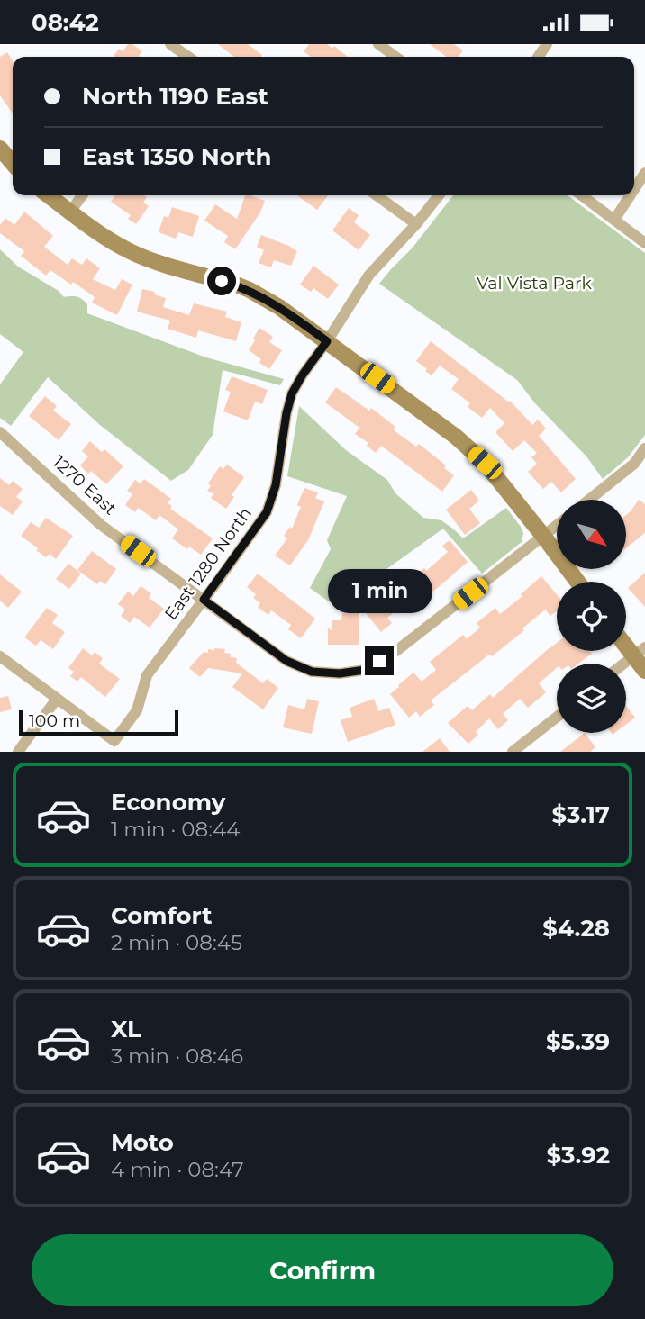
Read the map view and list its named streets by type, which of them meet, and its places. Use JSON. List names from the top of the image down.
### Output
{
  "streets": {
    "street": ["1270 East", "East 1280 North"]
  },
  "crossings": [
    ["1270 East", "East 1280 North"]
  ],
  "parks": ["Val Vista Park"],
  "scale_bar": "100 m",
  "north": "bottom right",
  "page": {
    "status": "08:42",
    "banner": ["North 1190 East", "East 1350 North"],
    "bubble": "1 min",
    "scale": "100 m",
    "list": [
      {
        "name": "Economy",
        "note": "1 min · 08:44",
        "value": "$3.17"
      },
      {
        "name": "Comfort",
        "note": "2 min · 08:45",
        "value": "$4.28"
      },
      {
        "name": "XL",
        "note": "3 min · 08:46",
        "value": "$5.39"
      },
      {
        "name": "Moto",
        "note": "4 min · 08:47",
        "value": "$3.92"
      }
    ],
    "buttons": "Confirm"
  }
}
